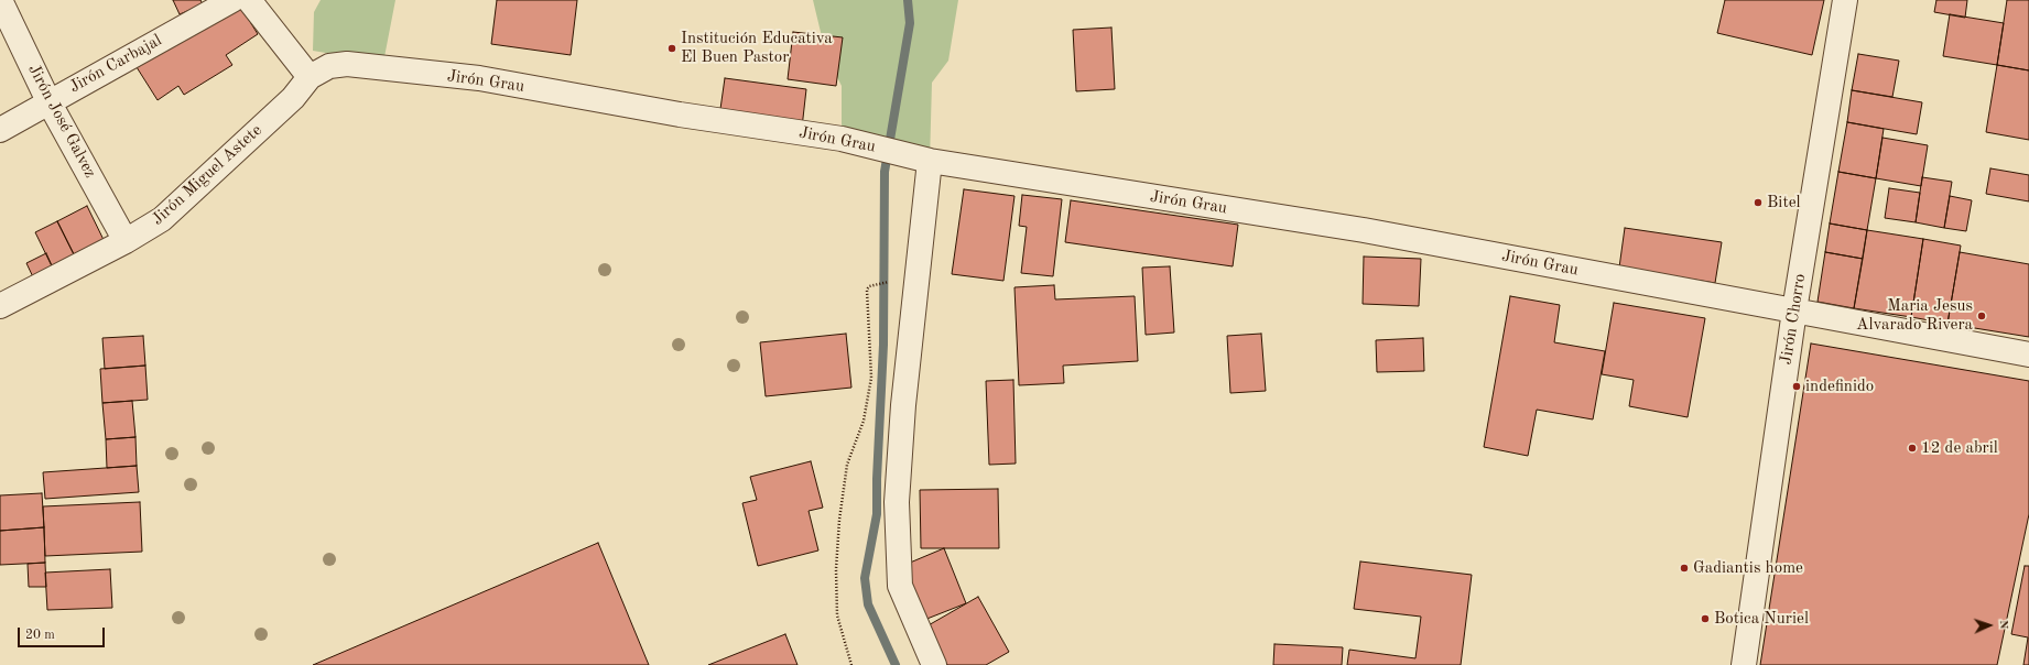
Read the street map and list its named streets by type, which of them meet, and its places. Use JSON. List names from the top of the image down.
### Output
{
  "streets": {
    "street": [
      "Jirón Carbajal",
      "Jirón Grau",
      "Jirón José Galvez",
      "Jirón Miguel Astete",
      "Jirón Chorro"
    ]
  },
  "crossings": [
    ["Jirón Carbajal", "Jirón José Galvez"],
    ["Jirón Grau", "Jirón Miguel Astete"],
    ["Jirón Grau", "Jirón Chorro"],
    ["Jirón José Galvez", "Jirón Miguel Astete"]
  ],
  "places": [
    "Institución Educativa El Buen Pastor",
    "Bitel",
    "Maria Jesus Alvarado Rivera",
    "indefinido",
    "12 de abril",
    "Gadiantis home",
    "Botica Nuriel"
  ],
  "scale_bar": "20 m",
  "north": "right"
}
